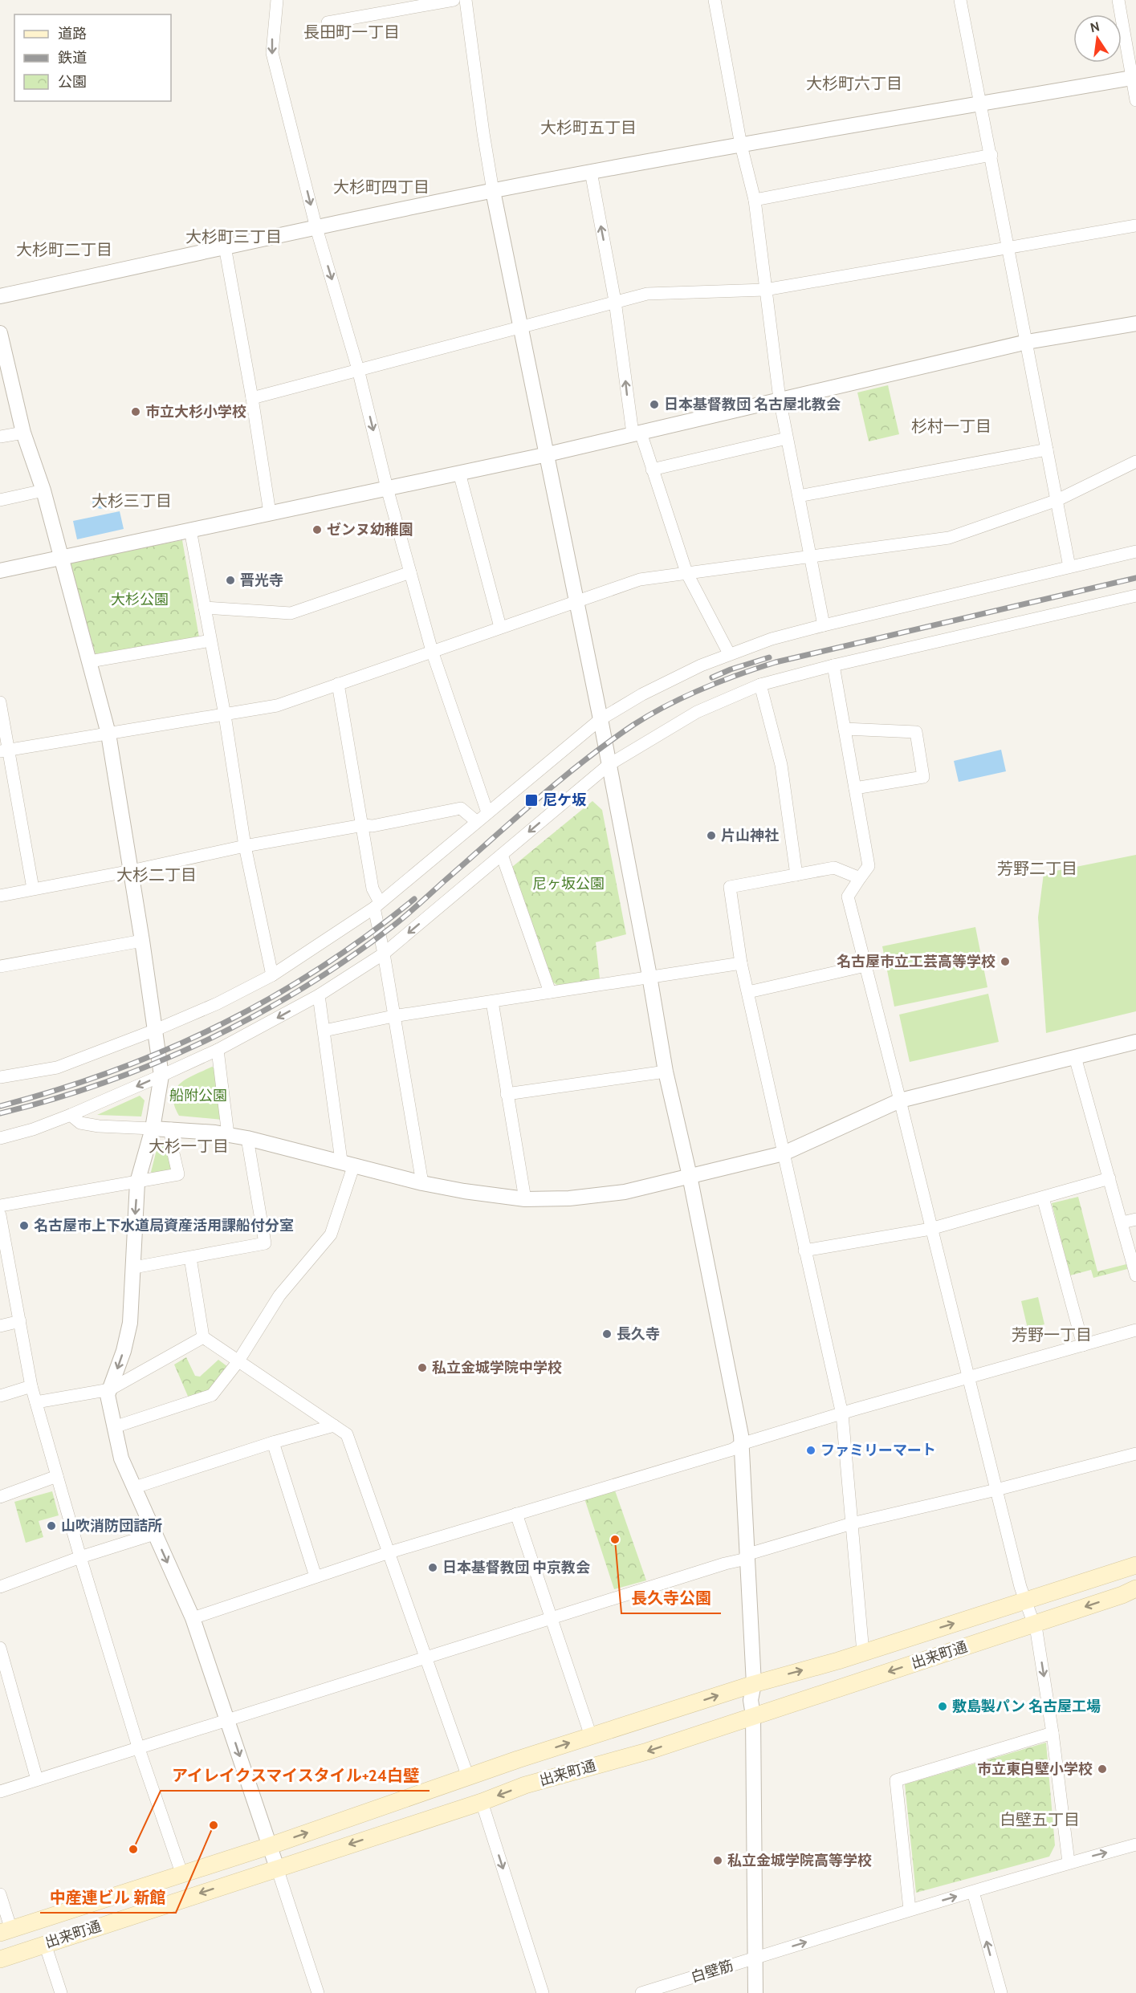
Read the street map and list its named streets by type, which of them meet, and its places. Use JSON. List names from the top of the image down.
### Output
{
  "streets": {
    "main road": ["出来町通"],
    "street": ["白壁筋"]
  },
  "one_way": ["白壁筋"],
  "districts": [
    "長田町一丁目",
    "大杉町六丁目",
    "大杉町五丁目",
    "大杉町四丁目",
    "大杉町三丁目",
    "大杉町二丁目",
    "杉村一丁目",
    "大杉三丁目",
    "芳野二丁目",
    "大杉二丁目",
    "大杉一丁目",
    "芳野一丁目",
    "白壁五丁目"
  ],
  "parks": ["大杉公園", "尼ヶ坂公園", "船附公園"],
  "places": {
    "other": [
      "日本基督教団 名古屋北教会",
      "市立大杉小学校",
      "ゼンヌ幼稚園",
      "晋光寺",
      "片山神社",
      "名古屋市立工芸高等学校",
      "名古屋市上下水道局資産活用課船付分室",
      "長久寺",
      "私立金城学院中学校",
      "ファミリーマート",
      "山吹消防団詰所",
      "長久寺公園",
      "日本基督教団 中京教会",
      "敷島製パン 名古屋工場",
      "市立東白壁小学校",
      "中産連ビル 新館",
      "アイレイクスマイスタイル+24白壁",
      "私立金城学院高等学校"
    ],
    "transit": ["尼ケ坂"]
  },
  "legend": ["道路", "鉄道", "公園"],
  "north": "top"
}
